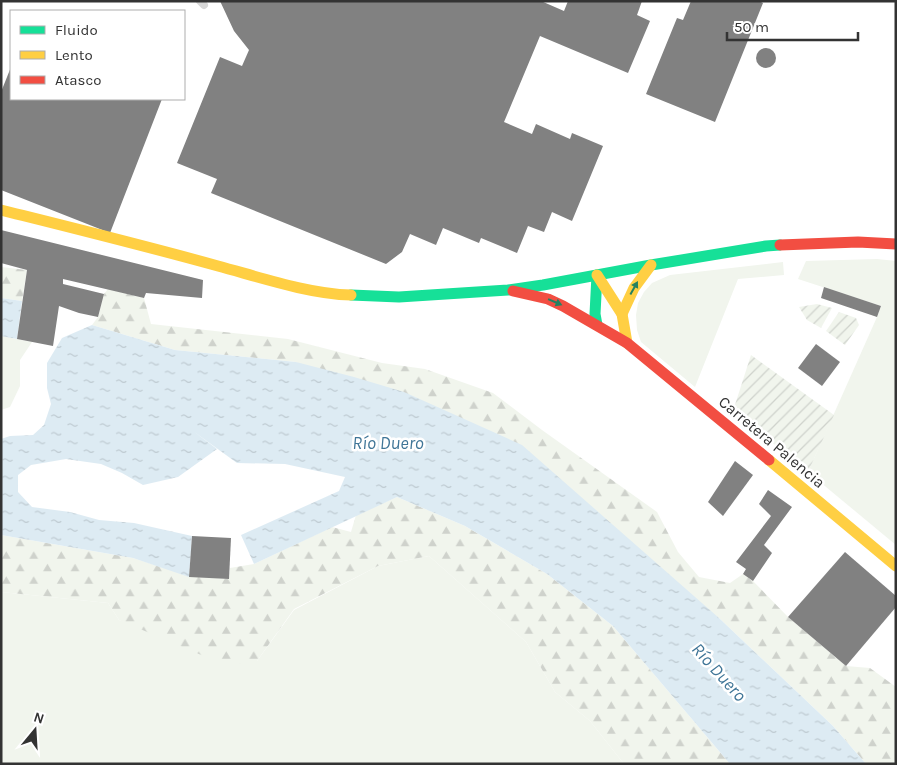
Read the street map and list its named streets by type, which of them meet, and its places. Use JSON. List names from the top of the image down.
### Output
{
  "streets": {
    "main road": ["Carretera Palencia"]
  },
  "water": ["Río Duero"],
  "legend": ["Fluido", "Lento", "Atasco"],
  "scale_bar": "50 m",
  "north": "top"
}
